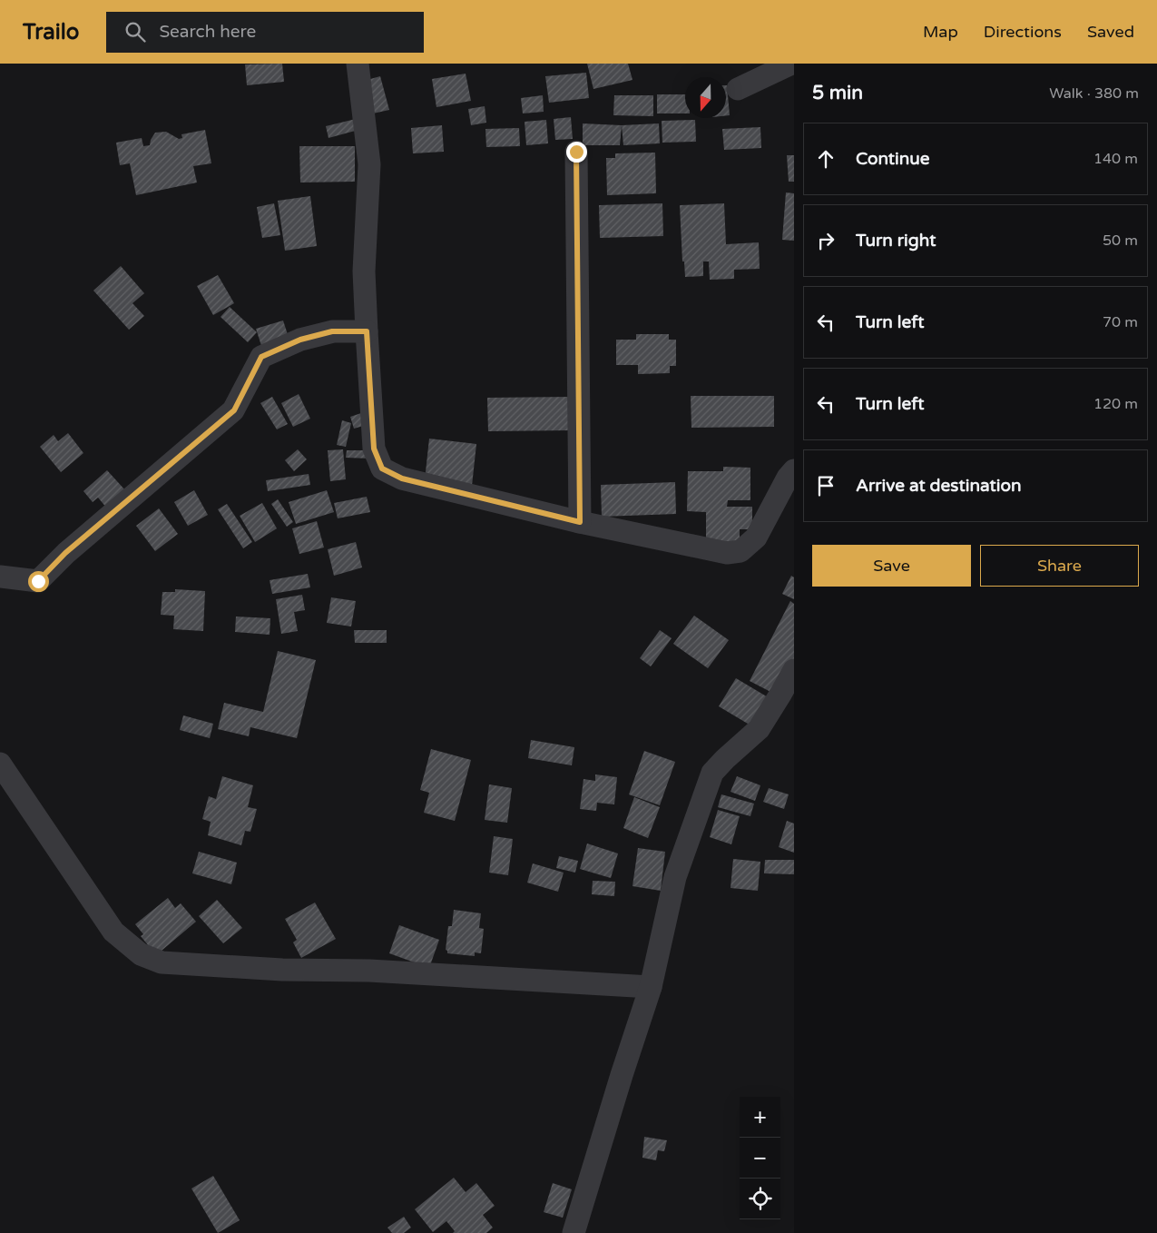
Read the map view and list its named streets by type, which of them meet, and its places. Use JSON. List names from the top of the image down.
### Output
{
  "north": "bottom",
  "page": {
    "header": "Trailo",
    "search": "Search here",
    "nav": ["Map", "Directions", "Saved"],
    "heading": ["5 min", "Walk · 380 m"],
    "list": [
      ["Continue", "140 m"],
      ["Turn right", "50 m"],
      ["Turn left", "70 m"],
      ["Turn left", "120 m"],
      "Arrive at destination"
    ],
    "buttons": ["Save", "Share"],
    "map_buttons": ["+", "−"]
  }
}
